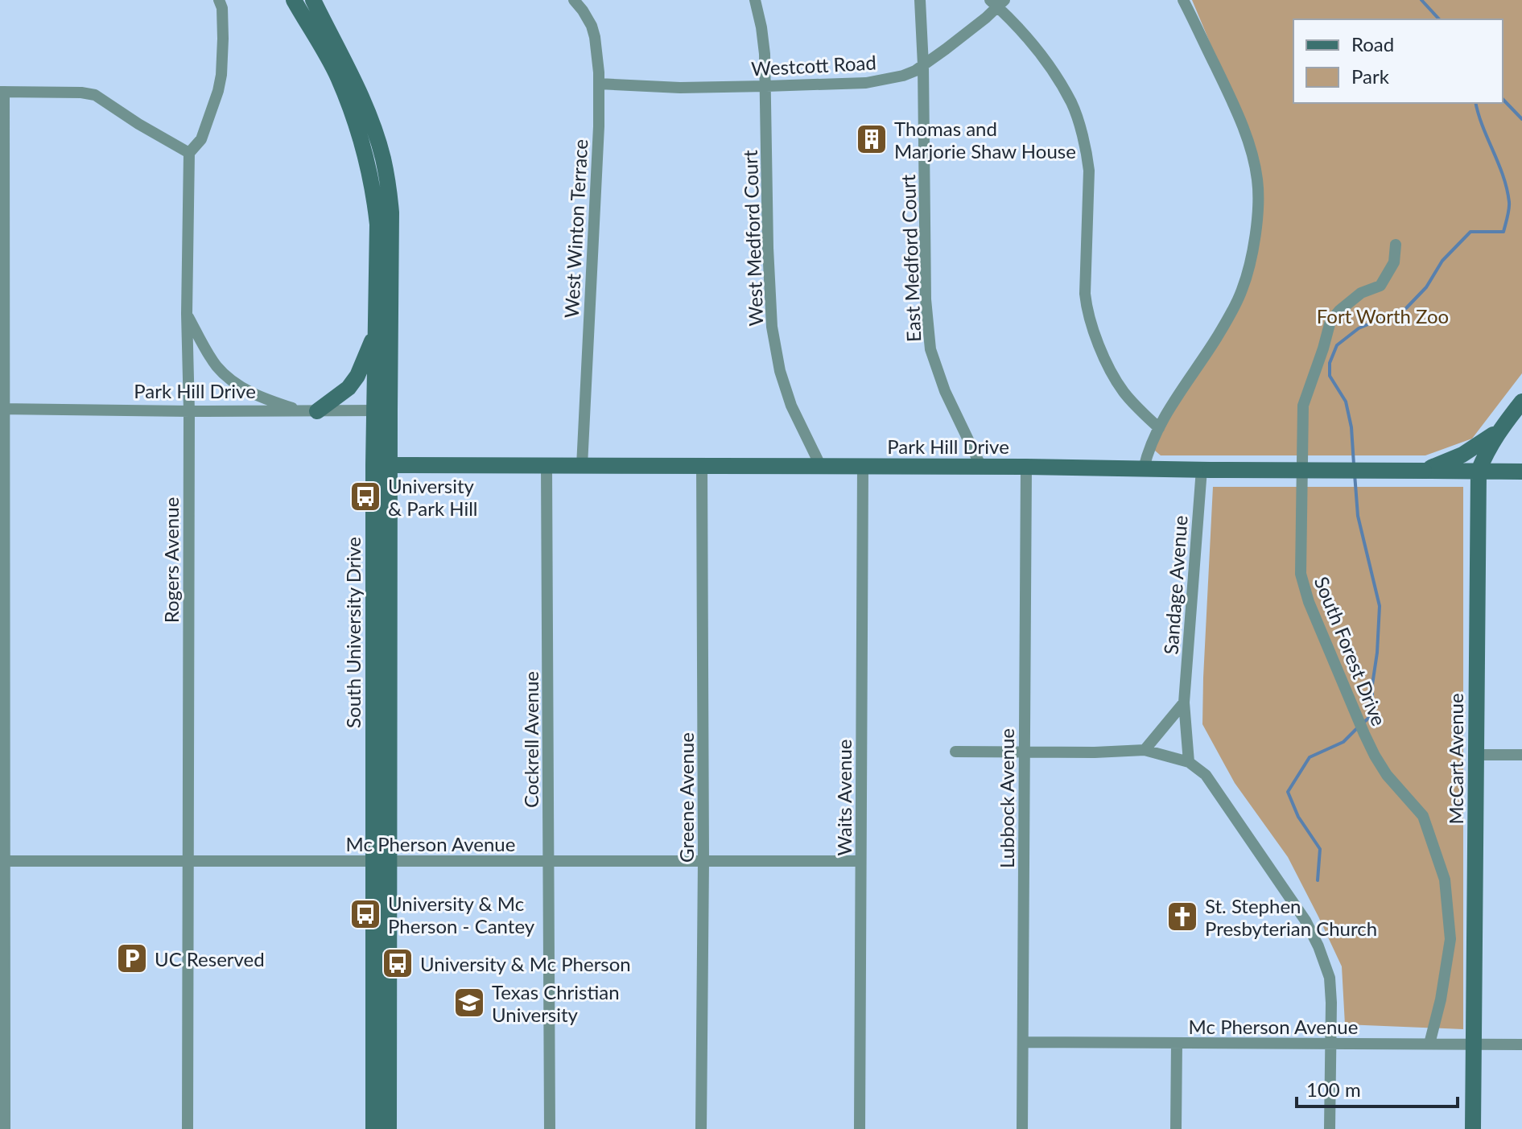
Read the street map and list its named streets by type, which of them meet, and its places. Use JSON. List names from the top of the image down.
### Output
{
  "streets": {
    "main road": ["Park Hill Drive", "South University Drive", "McCart Avenue"],
    "street": [
      "Westcott Road",
      "West Winton Terrace",
      "West Medford Court",
      "East Medford Court",
      "Rogers Avenue",
      "Sandage Avenue",
      "South Forest Drive",
      "Cockrell Avenue",
      "Greene Avenue",
      "Waits Avenue",
      "Lubbock Avenue",
      "Mc Pherson Avenue"
    ]
  },
  "crossings": [
    ["Westcott Road", "West Winton Terrace"],
    ["Westcott Road", "West Medford Court"],
    ["Westcott Road", "East Medford Court"],
    ["West Winton Terrace", "Park Hill Drive"],
    ["West Medford Court", "Park Hill Drive"],
    ["East Medford Court", "Park Hill Drive"],
    ["Park Hill Drive", "Rogers Avenue"],
    ["Park Hill Drive", "Sandage Avenue"],
    ["Park Hill Drive", "South University Drive"],
    ["Park Hill Drive", "Cockrell Avenue"],
    ["Park Hill Drive", "McCart Avenue"],
    ["Park Hill Drive", "Greene Avenue"],
    ["Park Hill Drive", "Waits Avenue"],
    ["Park Hill Drive", "Lubbock Avenue"],
    ["Rogers Avenue", "Mc Pherson Avenue"],
    ["South University Drive", "Mc Pherson Avenue"],
    ["South Forest Drive", "Mc Pherson Avenue"],
    ["Cockrell Avenue", "Mc Pherson Avenue"],
    ["McCart Avenue", "Mc Pherson Avenue"],
    ["Greene Avenue", "Mc Pherson Avenue"],
    ["Waits Avenue", "Mc Pherson Avenue"],
    ["Lubbock Avenue", "Mc Pherson Avenue"]
  ],
  "parks": ["Fort Worth Zoo"],
  "places": {
    "building": ["Thomas and Marjorie Shaw House"],
    "bus stop": ["University & Park Hill", "University & Mc Pherson - Cantey", "University & Mc Pherson"],
    "church": ["St. Stephen Presbyterian Church"],
    "parking": ["UC Reserved"],
    "school or university": ["Texas Christian University"]
  },
  "legend": ["Road", "Park"],
  "scale_bar": "100 m"
}
